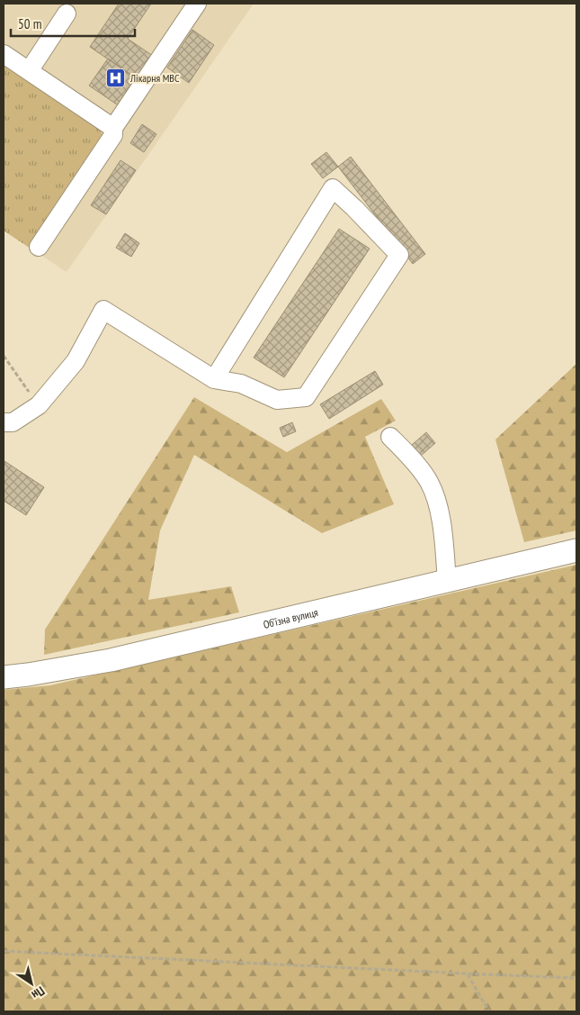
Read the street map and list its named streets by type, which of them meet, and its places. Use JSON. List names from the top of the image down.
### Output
{
  "streets": {
    "main road": ["Об’їзна вулиця"]
  },
  "places": {
    "hospital": ["Лікарня МВС"]
  },
  "scale_bar": "50 m",
  "north": "bottom right"
}
